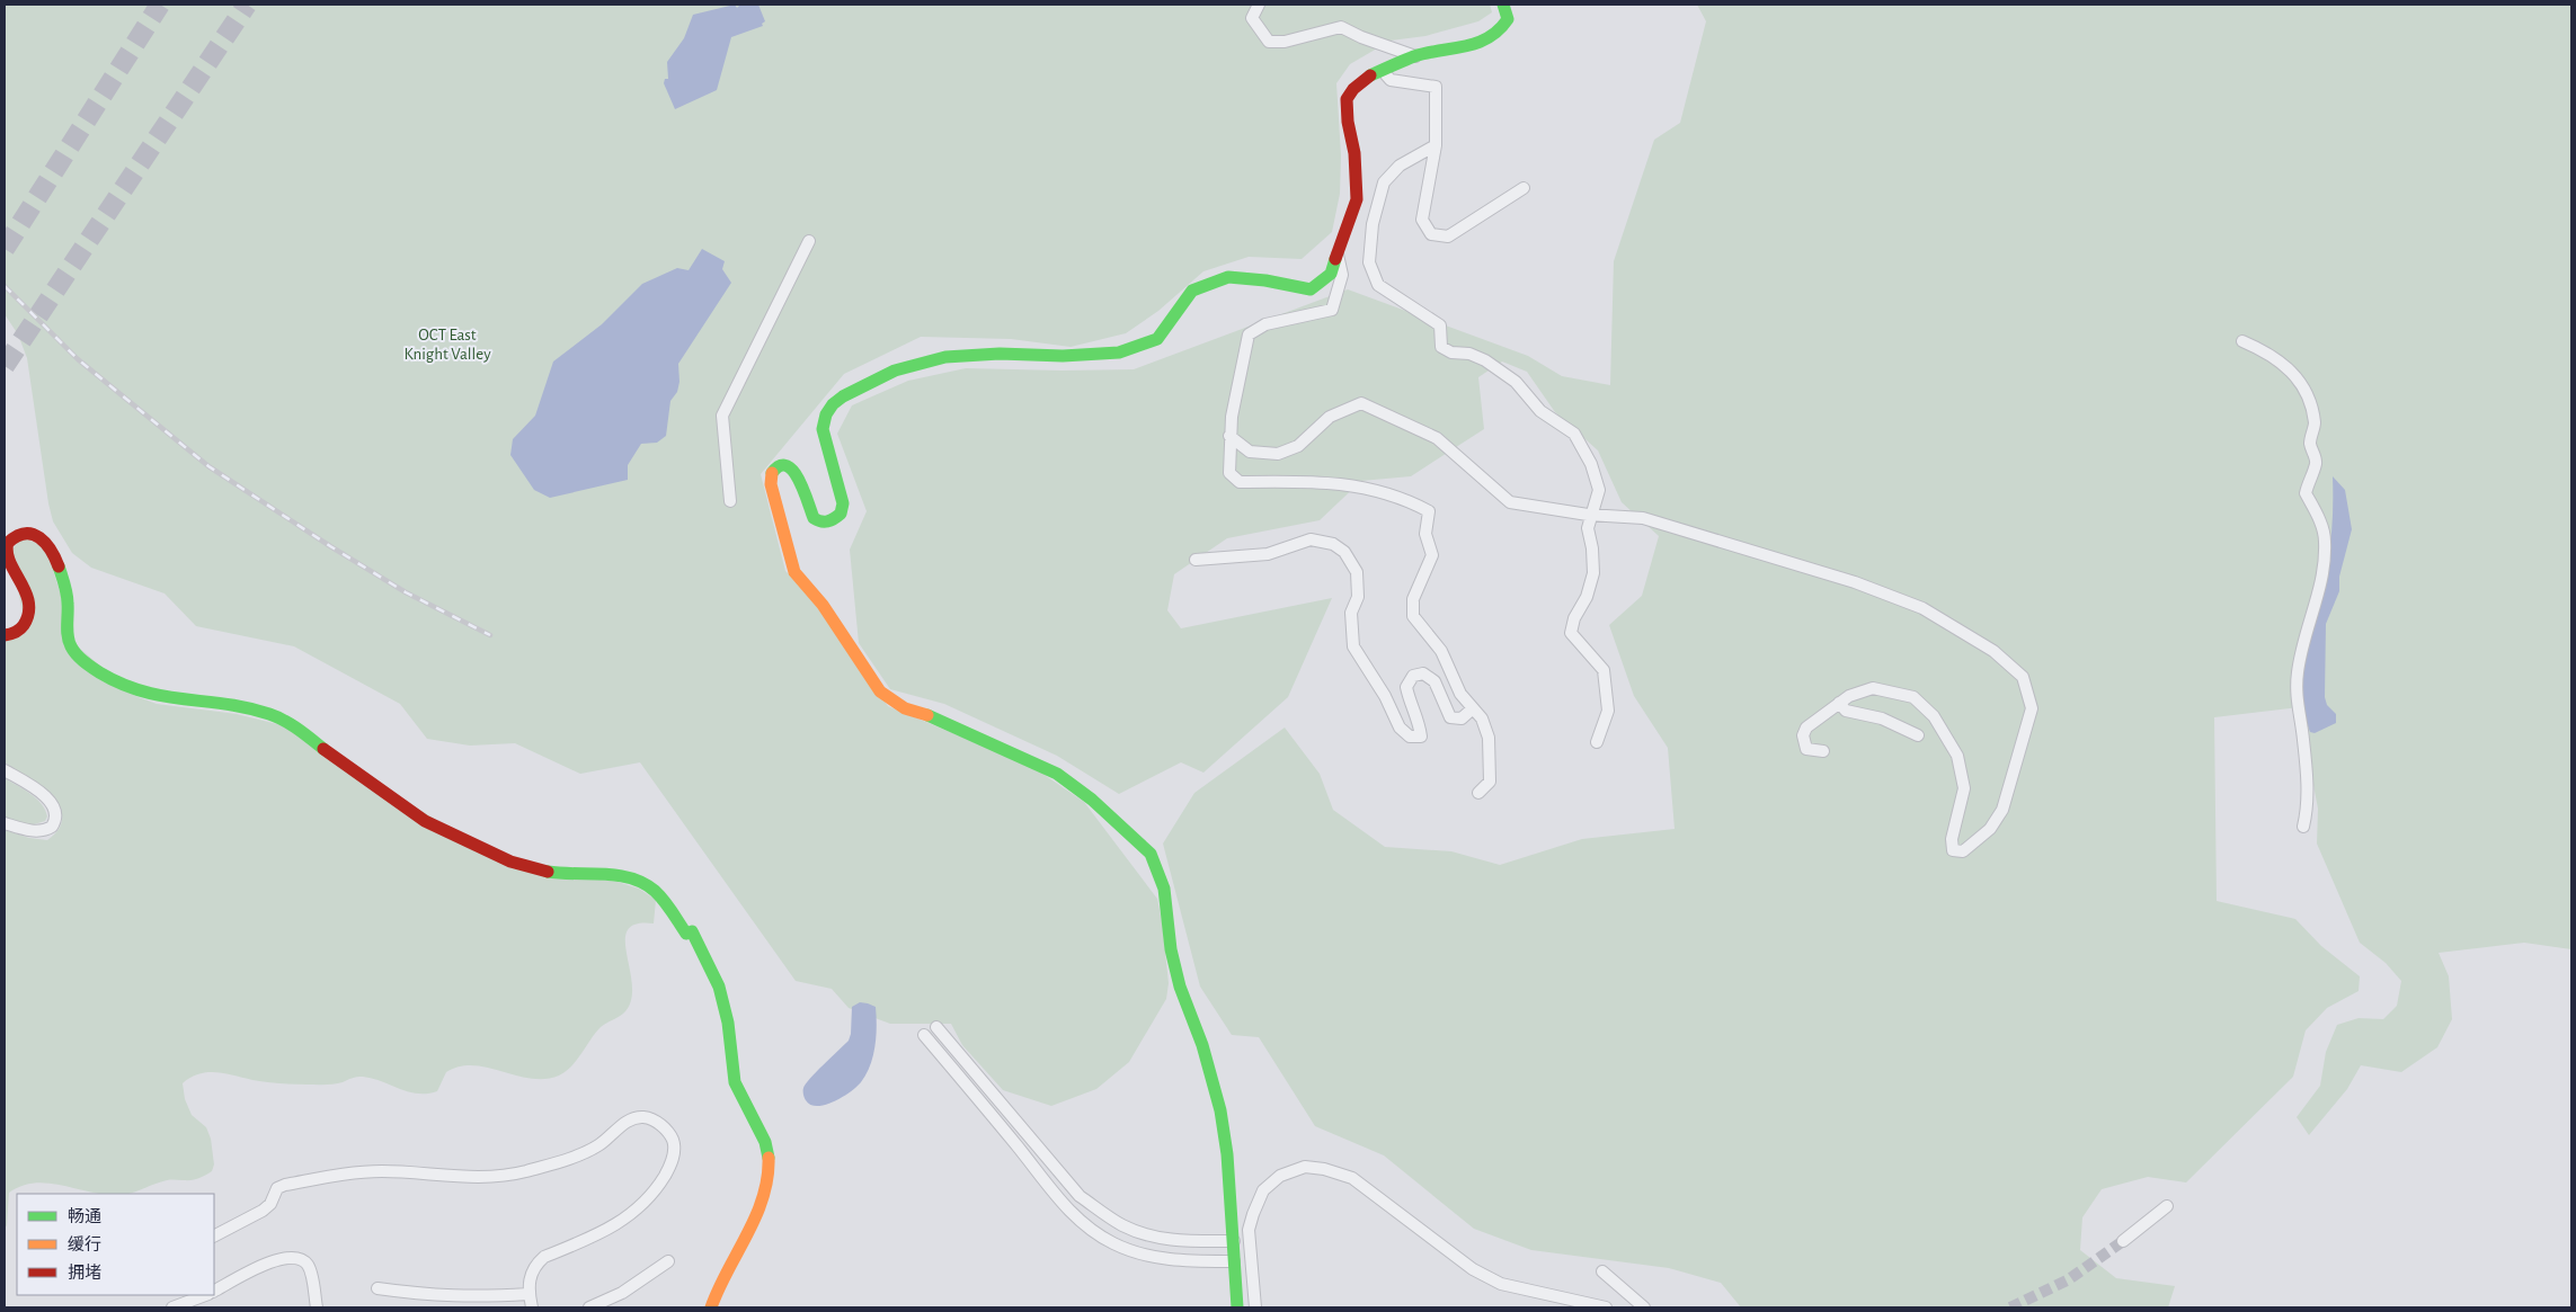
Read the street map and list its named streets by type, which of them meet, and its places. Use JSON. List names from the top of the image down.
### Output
{
  "parks": ["OCT East Knight Valley"],
  "legend": ["畅通", "缓行", "拥堵"]
}
